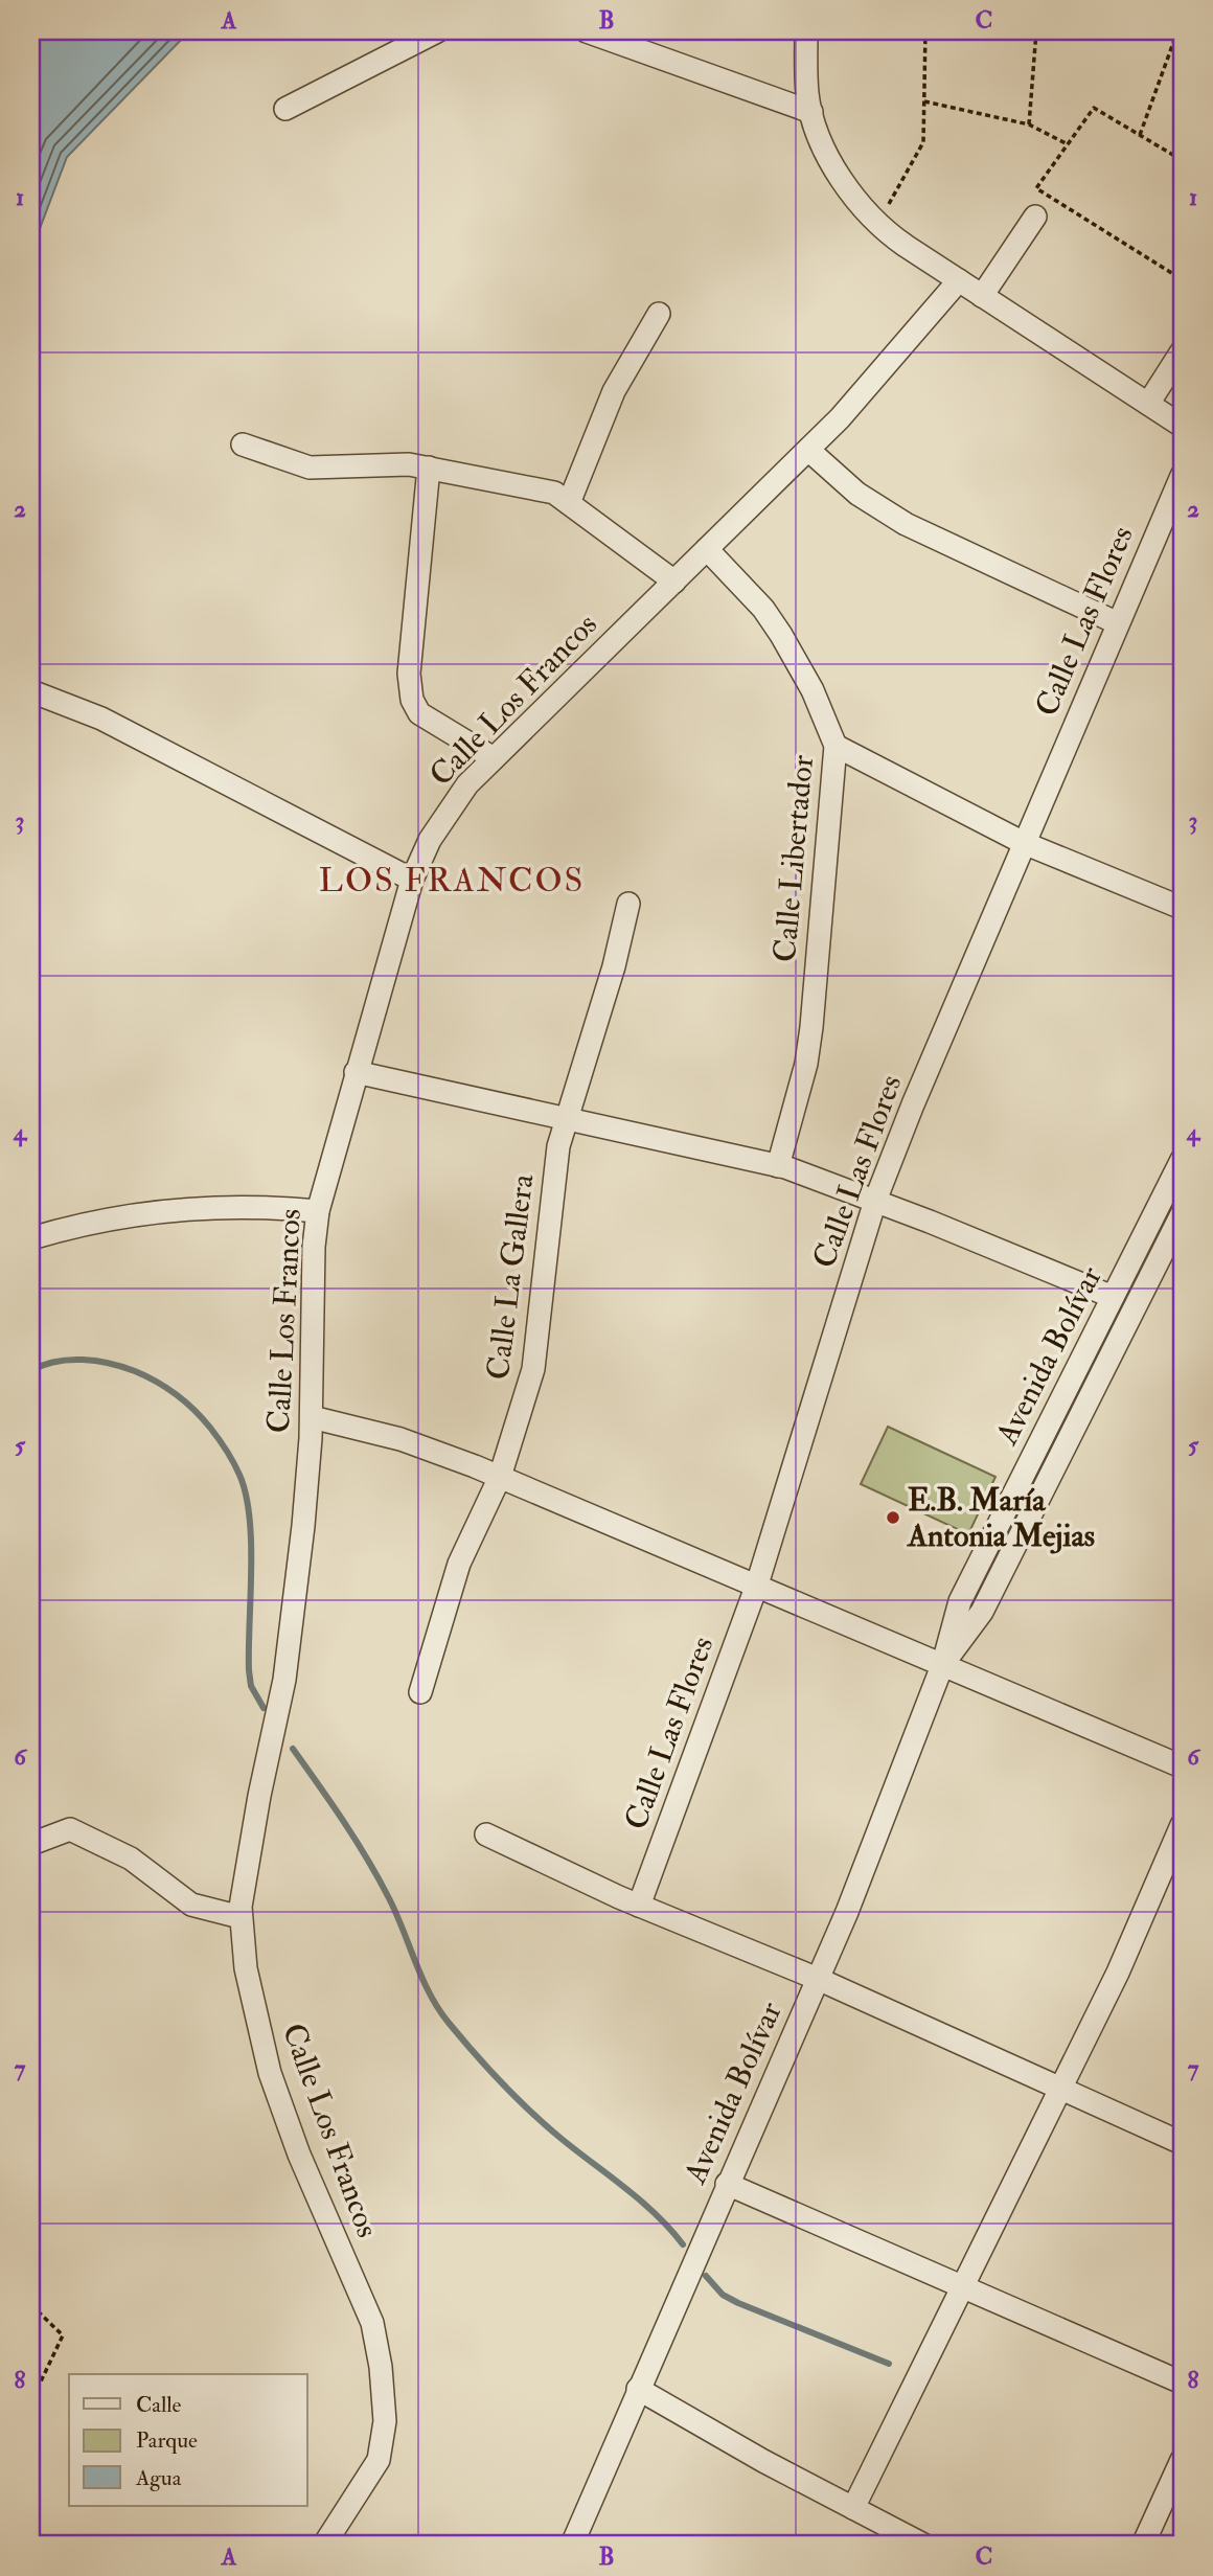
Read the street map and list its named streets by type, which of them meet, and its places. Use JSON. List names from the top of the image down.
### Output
{
  "streets": {
    "street": [
      "Calle Las Flores",
      "Calle Los Francos",
      "Calle Libertador",
      "Calle La Gallera",
      "Avenida Bolívar"
    ]
  },
  "crossings": [
    ["Calle Los Francos", "Calle Libertador"]
  ],
  "districts": ["LOS FRANCOS"],
  "places": ["E.B. María Antonia Mejias"],
  "legend": ["Calle", "Parque", "Agua"],
  "grid": {
    "columns": ["A", "B", "C"],
    "rows": [
      "1",
      "2",
      "3",
      "4",
      "5",
      "6",
      "7",
      "8"
    ]
  }
}
